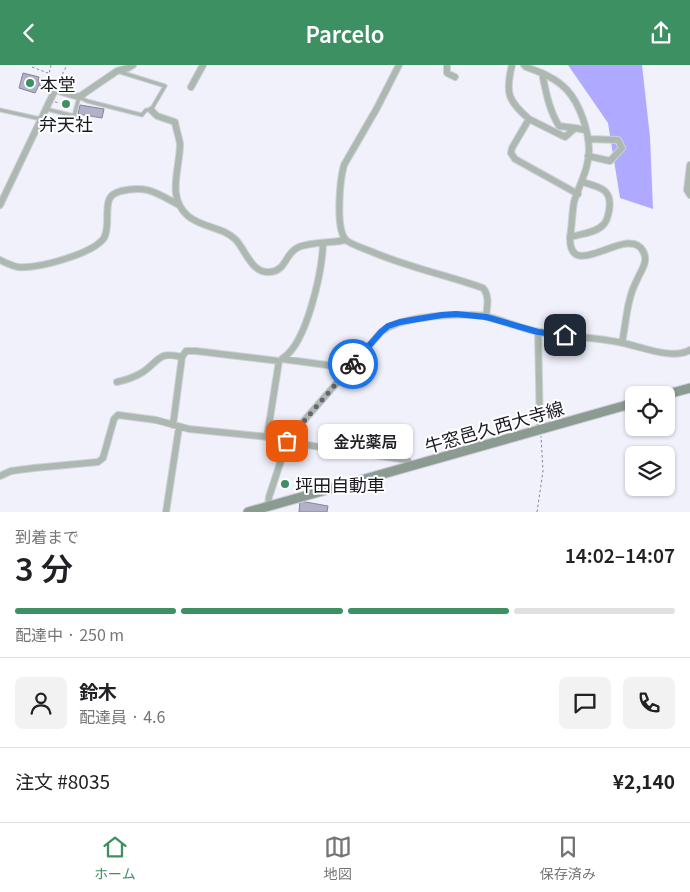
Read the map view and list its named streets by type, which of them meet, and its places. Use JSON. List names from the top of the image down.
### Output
{
  "streets": {
    "main road": ["牛窓邑久西大寺線"]
  },
  "places": [
    "本堂",
    "弁天社",
    "金光薬局",
    "坪田自動車"
  ],
  "page": {
    "header": "Parcelo",
    "bubble": "金光薬局",
    "heading": ["3 分", "到着まで", "14:02–14:07"],
    "panel": [
      "鈴木",
      "配達員 · 4.6",
      "注文 #8035",
      "¥2,140"
    ],
    "bar": "配達中 · 250 m",
    "tabs": ["ホーム", "地図", "保存済み"]
  }
}
